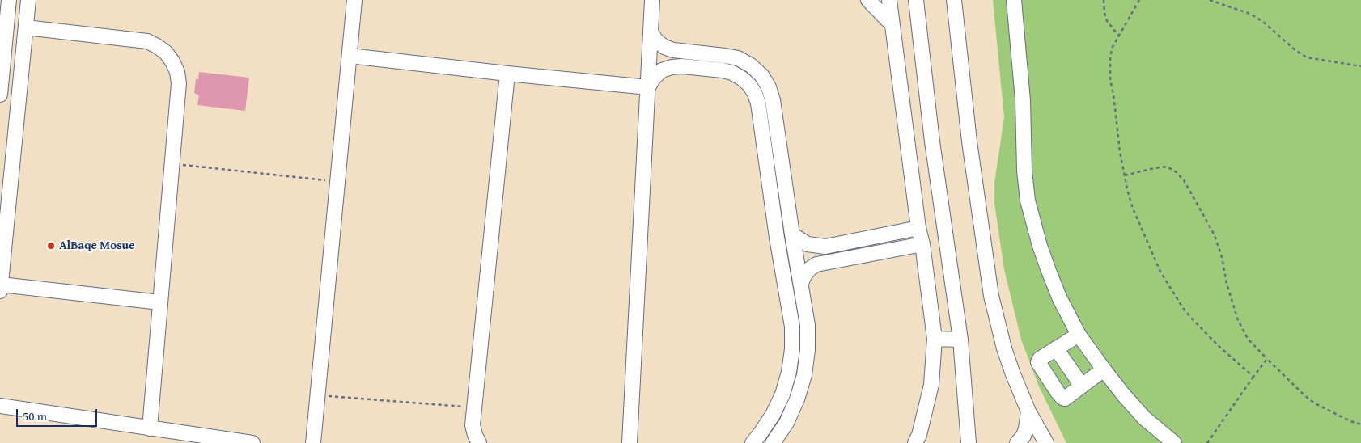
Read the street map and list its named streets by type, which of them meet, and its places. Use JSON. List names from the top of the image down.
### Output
{
  "places": ["AlBaqe Mosue"],
  "scale_bar": "50 m"
}
